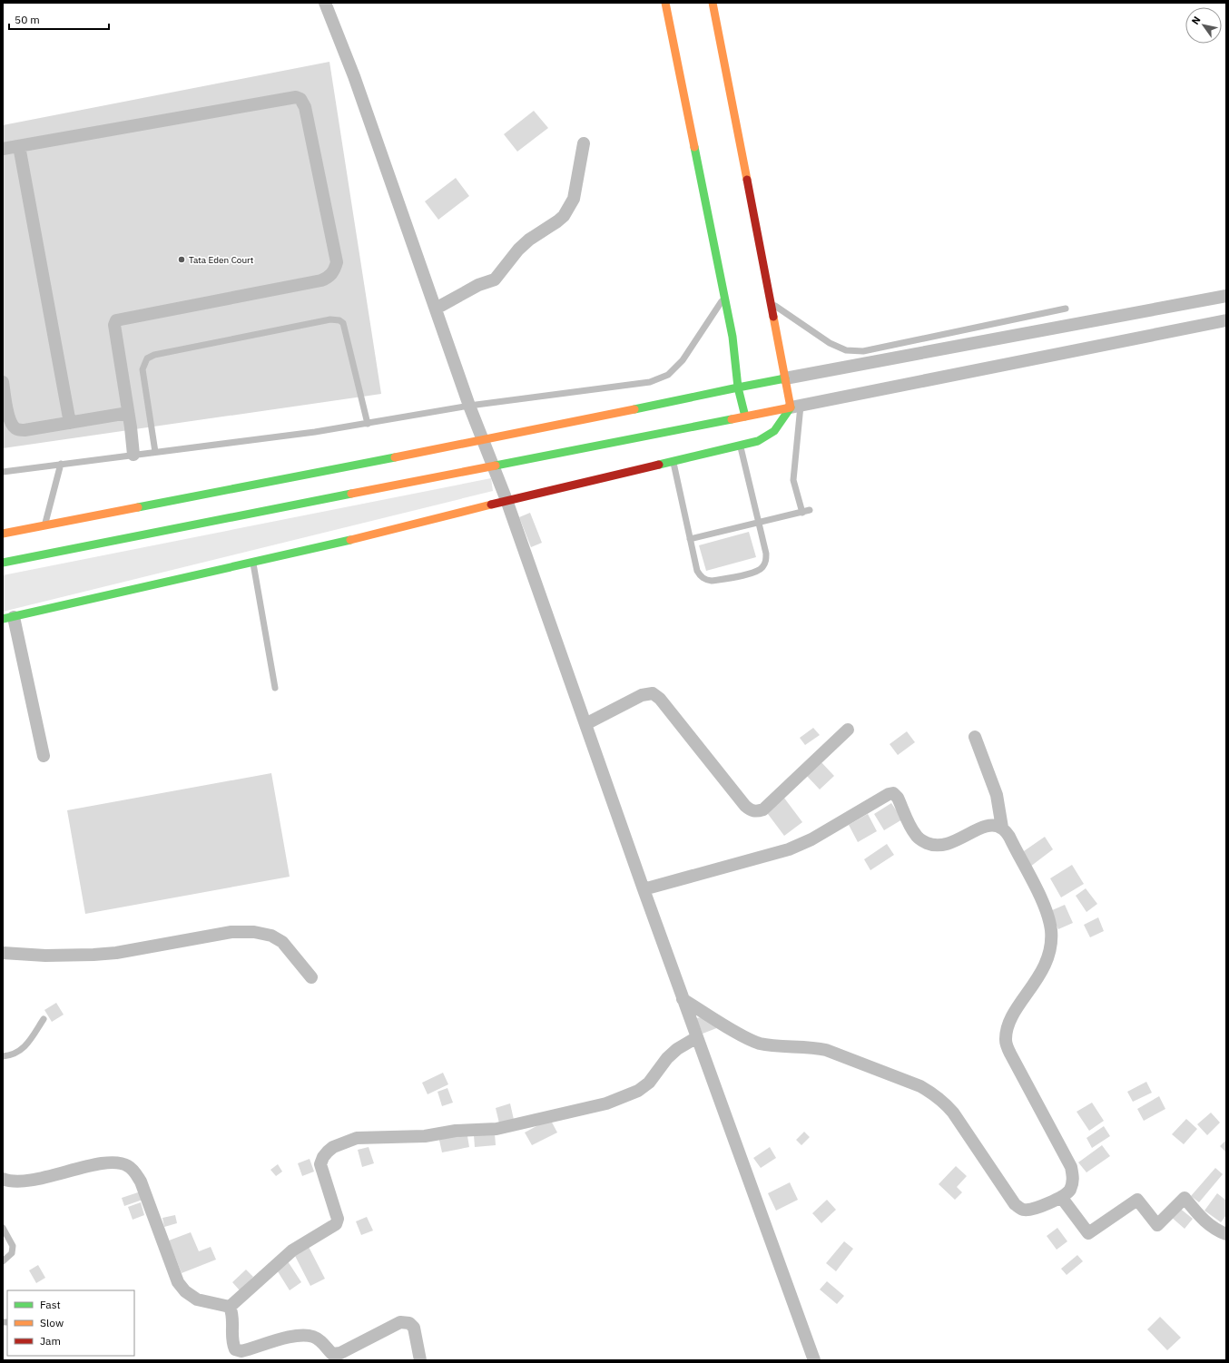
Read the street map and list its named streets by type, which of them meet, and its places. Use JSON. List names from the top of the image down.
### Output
{
  "places": ["Tata Eden Court"],
  "legend": ["Fast", "Slow", "Jam"],
  "scale_bar": "50 m",
  "north": "top left"
}
